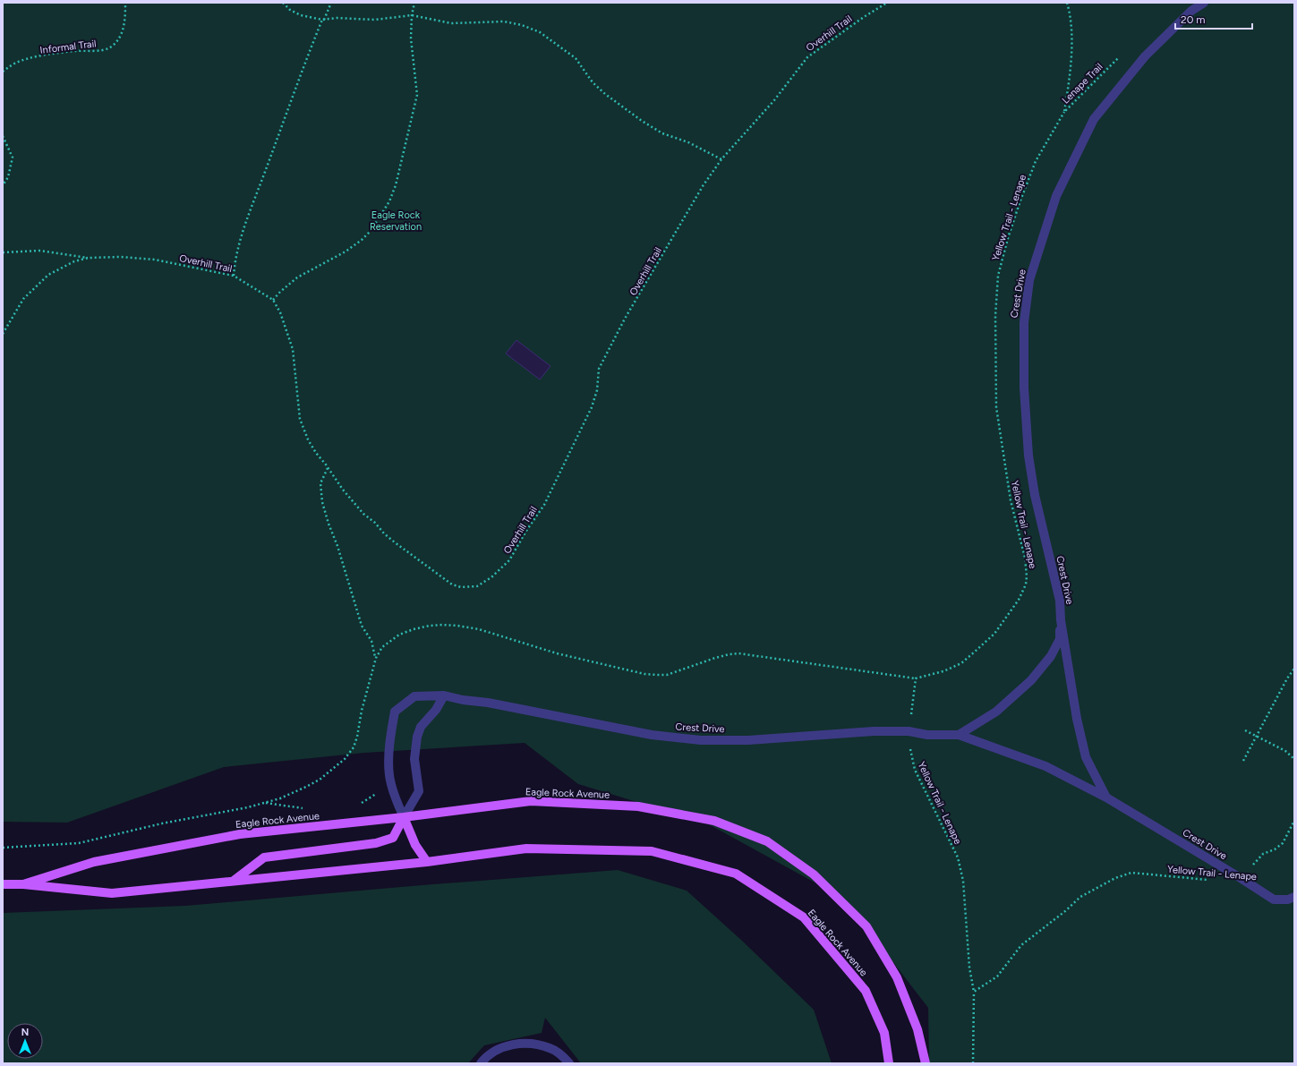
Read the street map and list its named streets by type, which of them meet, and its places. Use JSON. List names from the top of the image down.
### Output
{
  "streets": {
    "main road": ["Eagle Rock Avenue"],
    "street": ["Crest Drive"],
    "path": [
      "Overhill Trail",
      "Informal Trail",
      "Lenape Trail",
      "Yellow Trail - Lenape"
    ]
  },
  "crossings": [
    ["Lenape Trail", "Yellow Trail - Lenape"],
    ["Yellow Trail - Lenape", "Crest Drive"],
    ["Crest Drive", "Eagle Rock Avenue"]
  ],
  "parks": ["Eagle Rock Reservation"],
  "scale_bar": "20 m",
  "north": "top"
}
